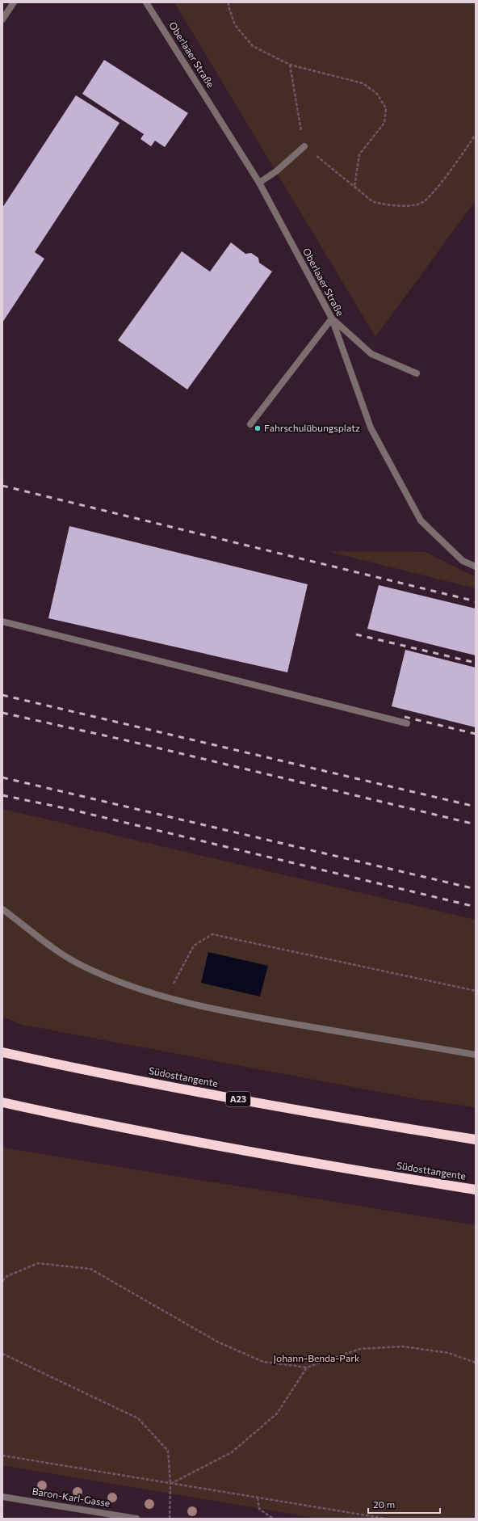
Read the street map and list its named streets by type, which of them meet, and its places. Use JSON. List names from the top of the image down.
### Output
{
  "streets": {
    "highway": ["Südosttangente", "A23"],
    "street": ["Oberlaaer Straße", "Baron-Karl-Gasse"]
  },
  "parks": ["Johann-Benda-Park"],
  "places": ["Fahrschulübungsplatz"],
  "scale_bar": "20 m"
}
